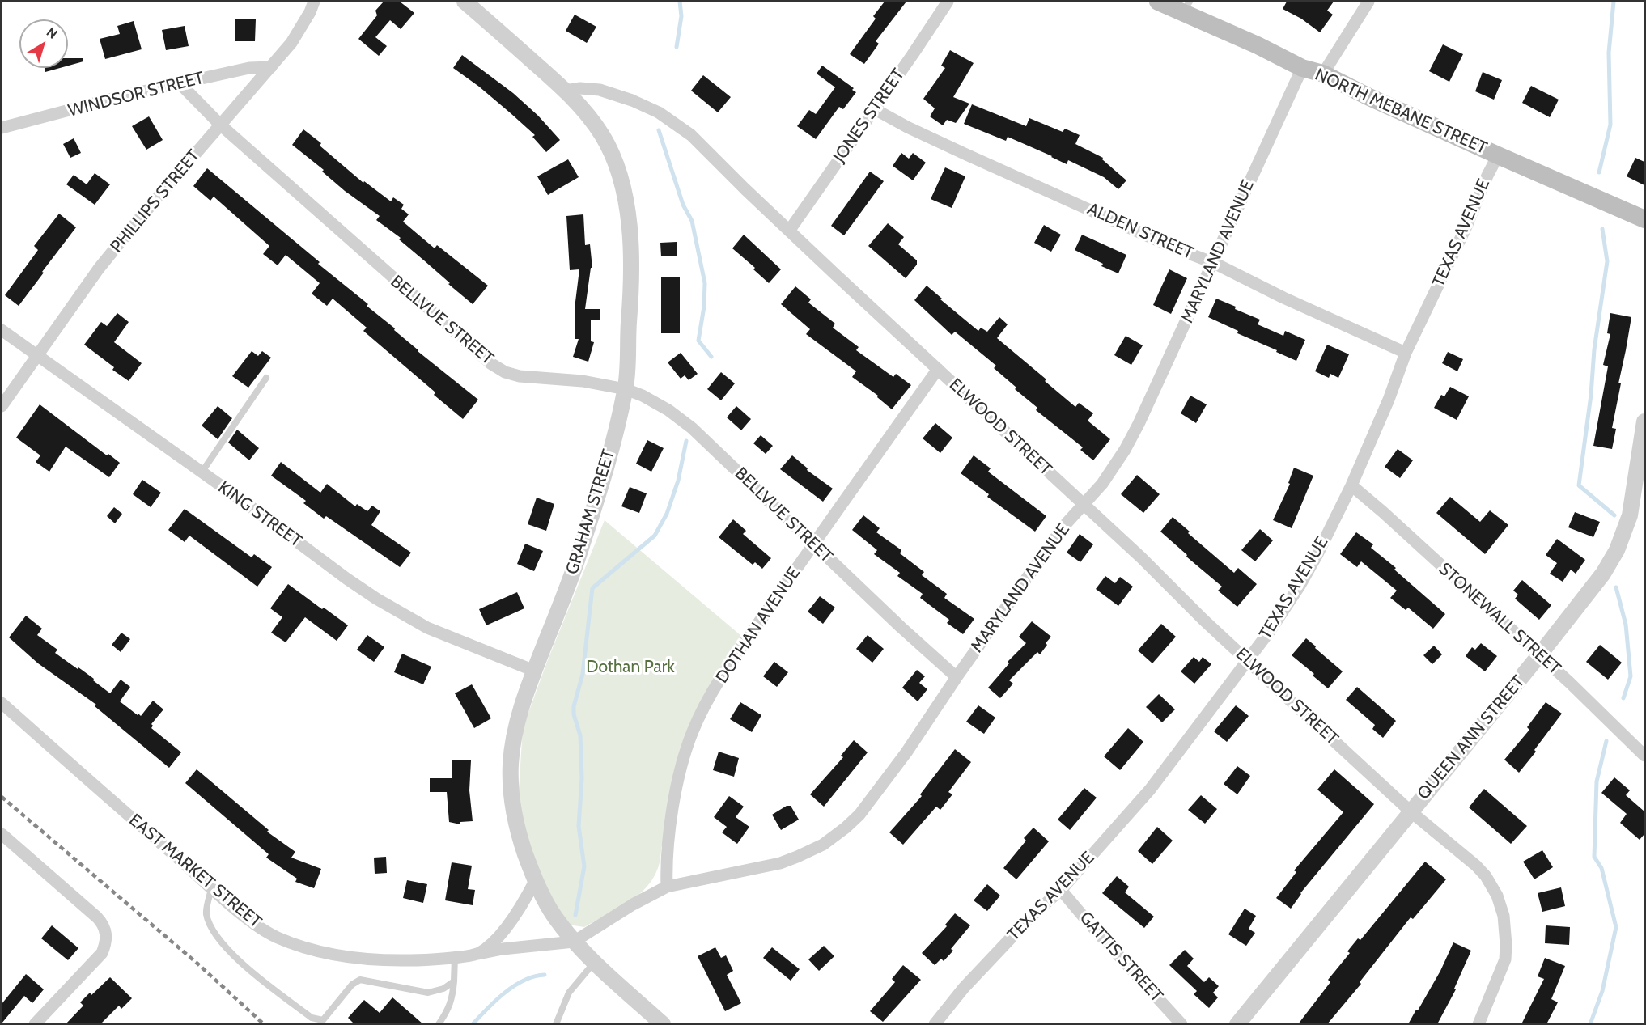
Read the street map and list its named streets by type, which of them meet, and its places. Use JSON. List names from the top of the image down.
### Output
{
  "streets": {
    "main road": ["NORTH MEBANE STREET"],
    "street": [
      "WINDSOR STREET",
      "JONES STREET",
      "PHILLIPS STREET",
      "ALDEN STREET",
      "TEXAS AVENUE",
      "MARYLAND AVENUE",
      "BELLVUE STREET",
      "ELWOOD STREET",
      "GRAHAM STREET",
      "KING STREET",
      "STONEWALL STREET",
      "DOTHAN AVENUE",
      "QUEEN ANN STREET",
      "EAST MARKET STREET",
      "GATTIS STREET"
    ]
  },
  "crossings": [
    ["WINDSOR STREET", "PHILLIPS STREET"],
    ["WINDSOR STREET", "BELLVUE STREET"],
    ["NORTH MEBANE STREET", "TEXAS AVENUE"],
    ["NORTH MEBANE STREET", "MARYLAND AVENUE"],
    ["JONES STREET", "ALDEN STREET"],
    ["JONES STREET", "ELWOOD STREET"],
    ["PHILLIPS STREET", "BELLVUE STREET"],
    ["PHILLIPS STREET", "KING STREET"],
    ["ALDEN STREET", "TEXAS AVENUE"],
    ["ALDEN STREET", "MARYLAND AVENUE"],
    ["TEXAS AVENUE", "ELWOOD STREET"],
    ["TEXAS AVENUE", "STONEWALL STREET"],
    ["TEXAS AVENUE", "GATTIS STREET"],
    ["MARYLAND AVENUE", "BELLVUE STREET"],
    ["MARYLAND AVENUE", "ELWOOD STREET"],
    ["MARYLAND AVENUE", "GRAHAM STREET"],
    ["MARYLAND AVENUE", "DOTHAN AVENUE"],
    ["MARYLAND AVENUE", "EAST MARKET STREET"],
    ["BELLVUE STREET", "GRAHAM STREET"],
    ["BELLVUE STREET", "DOTHAN AVENUE"],
    ["ELWOOD STREET", "GRAHAM STREET"],
    ["ELWOOD STREET", "DOTHAN AVENUE"],
    ["ELWOOD STREET", "QUEEN ANN STREET"],
    ["GRAHAM STREET", "KING STREET"],
    ["GRAHAM STREET", "EAST MARKET STREET"],
    ["STONEWALL STREET", "QUEEN ANN STREET"]
  ],
  "parks": ["Dothan Park"],
  "north": "top right"
}
